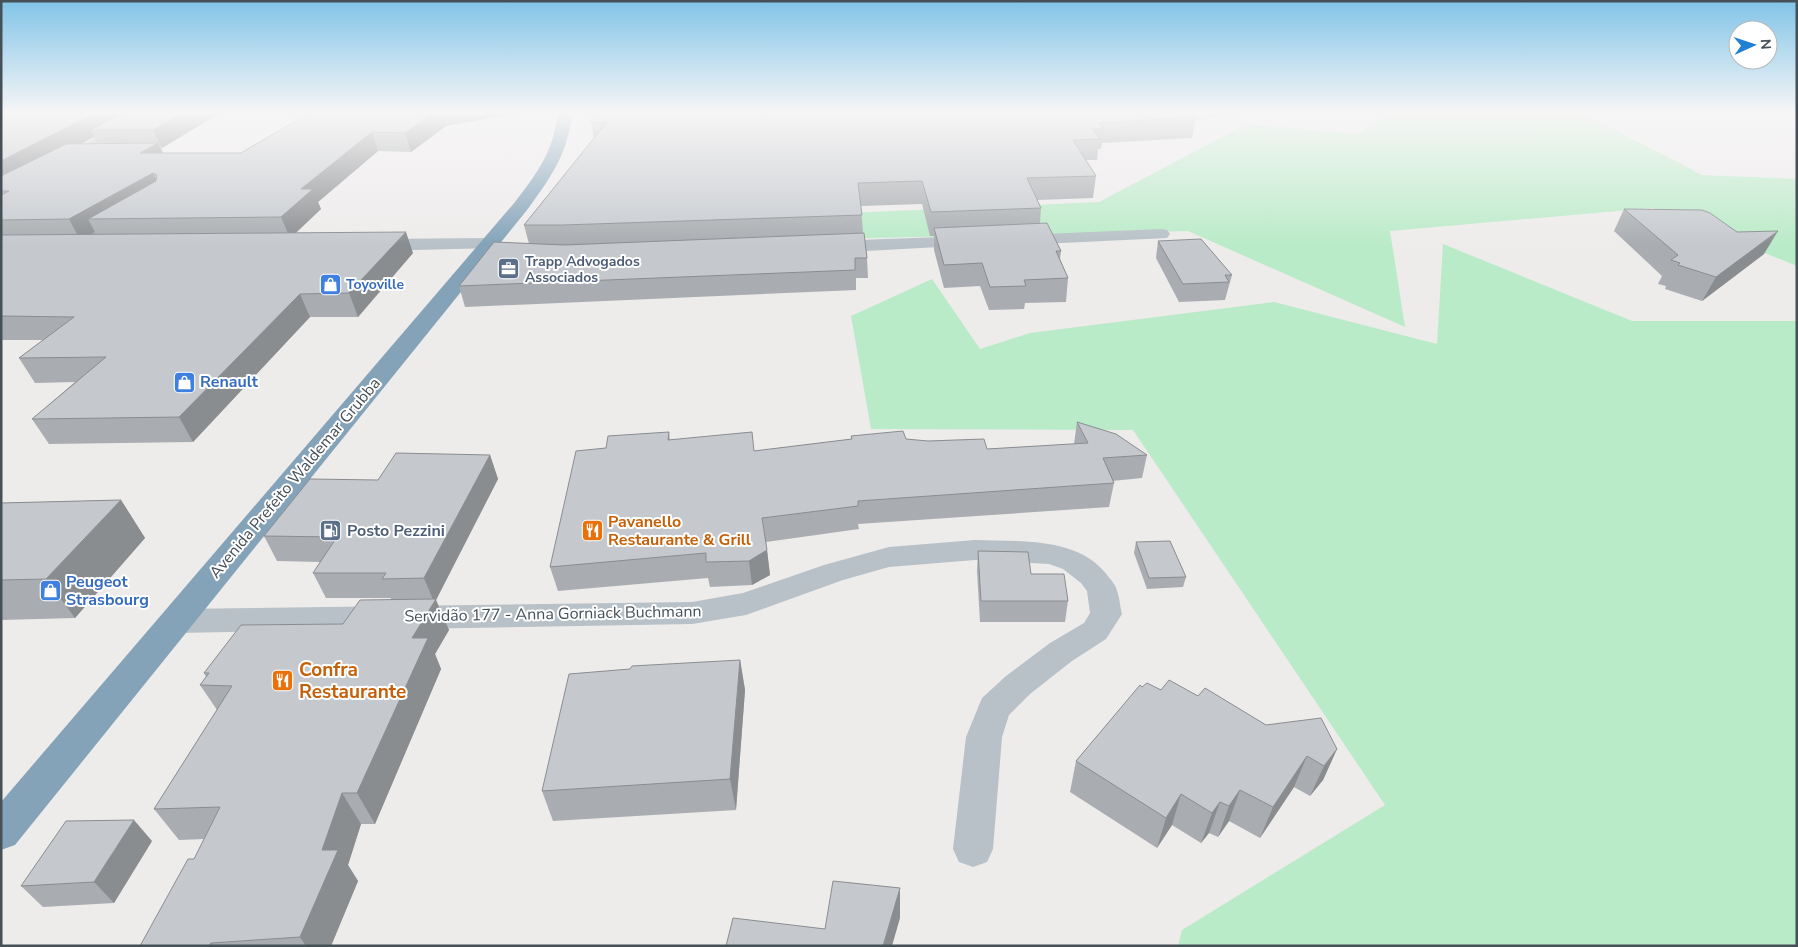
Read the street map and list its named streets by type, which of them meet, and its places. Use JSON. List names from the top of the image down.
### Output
{
  "streets": {
    "highway": ["Avenida Prefeito Waldemar Grubba"],
    "street": ["Servidão 177 - Anna Gorniack Buchmann"]
  },
  "crossings": [
    ["Avenida Prefeito Waldemar Grubba", "Servidão 177 - Anna Gorniack Buchmann"]
  ],
  "places": {
    "office": ["Trapp Advogados Associados"],
    "shop": ["Toyoville", "Renault", "Peugeot Strasbourg"],
    "fuel station": ["Posto Pezzini"],
    "restaurant": ["Pavanello Restaurante & Grill", "Confra Restaurante"]
  },
  "north": "right"
}
